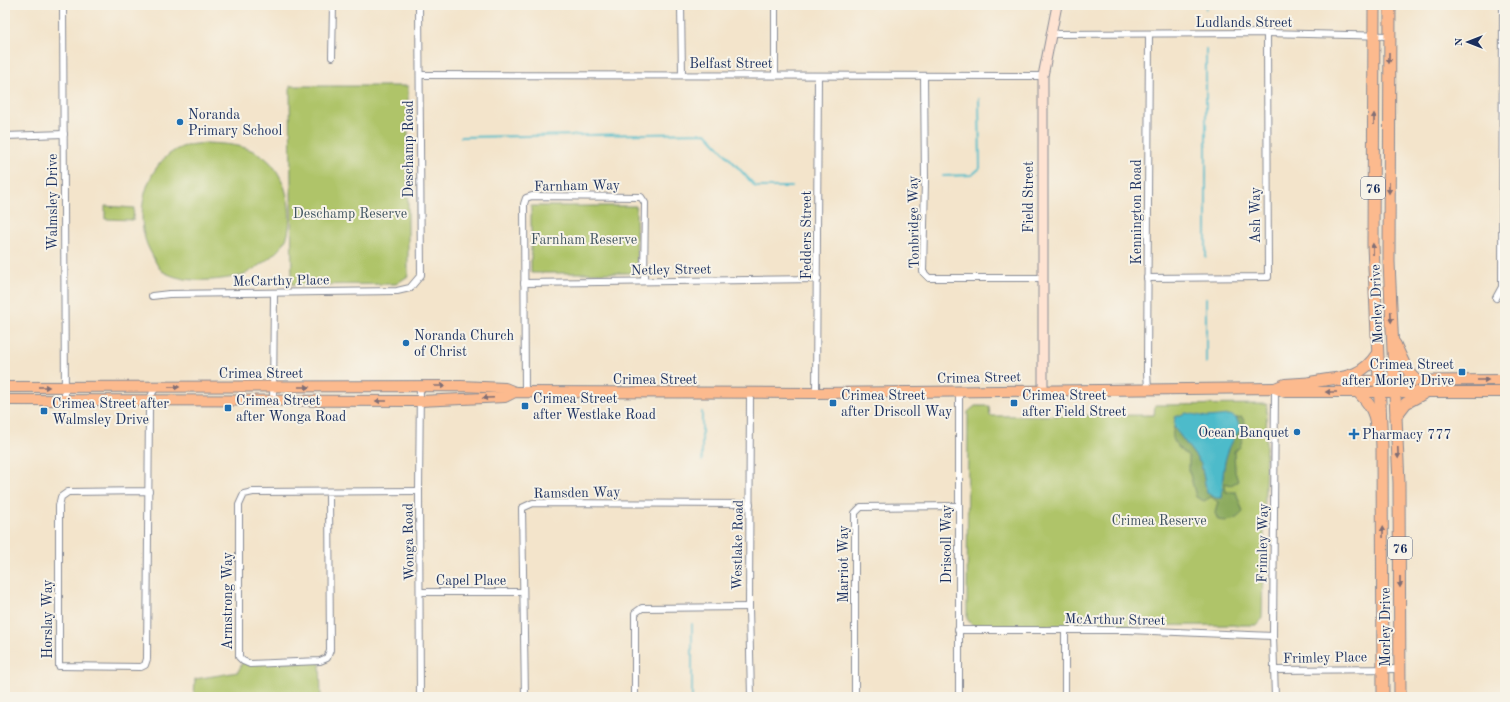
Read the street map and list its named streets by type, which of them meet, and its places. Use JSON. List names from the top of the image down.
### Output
{
  "streets": {
    "highway": ["76", "Morley Drive"],
    "main road": ["Crimea Street"],
    "street": [
      "Ludlands Street",
      "Belfast Street",
      "Deschamp Road",
      "Farnham Way",
      "Field Street",
      "Walmsley Drive",
      "Kennington Road",
      "Ash Way",
      "Tonbridge Way",
      "Fedders Street",
      "Netley Street",
      "McCarthy Place",
      "Ramsden Way",
      "Wonga Road",
      "Frimley Way",
      "Driscoll Way",
      "Westlake Road",
      "Marriot Way",
      "Capel Place",
      "Armstrong Way",
      "Horslay Way",
      "McArthur Street",
      "Frimley Place"
    ]
  },
  "crossings": [
    ["Ludlands Street", "Field Street"],
    ["Ludlands Street", "Kennington Road"],
    ["Ludlands Street", "Ash Way"],
    ["Ludlands Street", "Morley Drive"],
    ["Belfast Street", "Deschamp Road"],
    ["Belfast Street", "Field Street"],
    ["Belfast Street", "Tonbridge Way"],
    ["Belfast Street", "Fedders Street"],
    ["Deschamp Road", "McCarthy Place"],
    ["Farnham Way", "Netley Street"],
    ["Farnham Way", "Crimea Street"],
    ["Field Street", "Tonbridge Way"],
    ["Field Street", "Crimea Street"],
    ["Walmsley Drive", "Crimea Street"],
    ["Kennington Road", "Ash Way"],
    ["Kennington Road", "Crimea Street"],
    ["Fedders Street", "Netley Street"],
    ["Fedders Street", "Crimea Street"],
    ["Morley Drive", "Crimea Street"],
    ["Morley Drive", "Frimley Place"],
    ["Crimea Street", "Wonga Road"],
    ["Crimea Street", "Frimley Way"],
    ["Crimea Street", "Driscoll Way"],
    ["Crimea Street", "Westlake Road"],
    ["Crimea Street", "Horslay Way"],
    ["Ramsden Way", "Westlake Road"],
    ["Ramsden Way", "Capel Place"],
    ["Wonga Road", "Capel Place"],
    ["Wonga Road", "Armstrong Way"],
    ["Frimley Way", "McArthur Street"],
    ["Frimley Way", "Frimley Place"],
    ["Driscoll Way", "Marriot Way"],
    ["Driscoll Way", "McArthur Street"]
  ],
  "parks": ["Deschamp Reserve", "Farnham Reserve", "Crimea Reserve"],
  "places": {
    "other": ["Noranda Primary School", "Noranda Church of Christ", "Ocean Banquet"],
    "transit": [
      "Crimea Street after Morley Drive",
      "Crimea Street after Driscoll Way",
      "Crimea Street after Field Street",
      "Crimea Street after Westlake Road",
      "Crimea Street after Wonga Road",
      "Crimea Street after Walmsley Drive"
    ],
    "health": ["Pharmacy 777"]
  },
  "north": "left"
}
